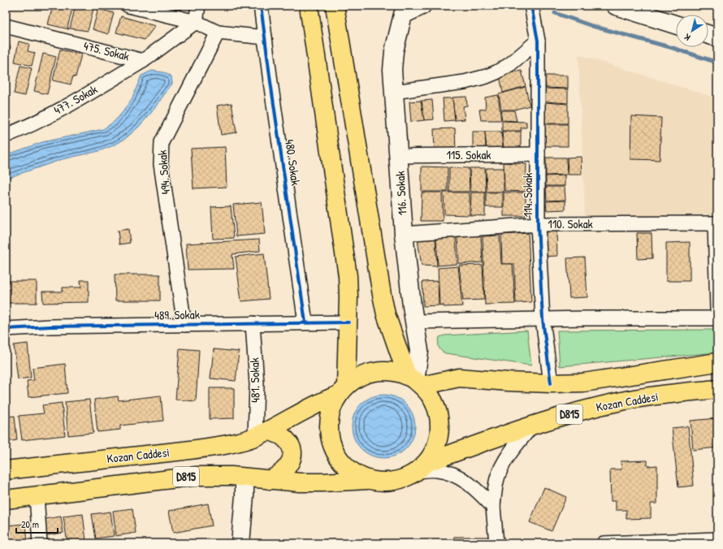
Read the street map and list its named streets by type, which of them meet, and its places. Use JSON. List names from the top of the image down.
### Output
{
  "streets": {
    "highway": ["Kozan Caddesi", "D815"],
    "main road": ["116. Sokak"],
    "street": [
      "475. Sokak",
      "477. Sokak",
      "115. Sokak",
      "480. Sokak",
      "494. Sokak",
      "114. Sokak",
      "110. Sokak",
      "489. Sokak",
      "481. Sokak"
    ]
  },
  "crossings": [
    ["475. Sokak", "477. Sokak"],
    ["115. Sokak", "116. Sokak"],
    ["115. Sokak", "114. Sokak"],
    ["480. Sokak", "489. Sokak"],
    ["494. Sokak", "489. Sokak"],
    ["116. Sokak", "110. Sokak"],
    ["116. Sokak", "Kozan Caddesi"],
    ["116. Sokak", "D815"],
    ["114. Sokak", "110. Sokak"],
    ["114. Sokak", "Kozan Caddesi"],
    ["489. Sokak", "481. Sokak"],
    ["481. Sokak", "Kozan Caddesi"],
    ["Kozan Caddesi", "D815"]
  ],
  "scale_bar": "20 m",
  "north": "bottom left"
}
